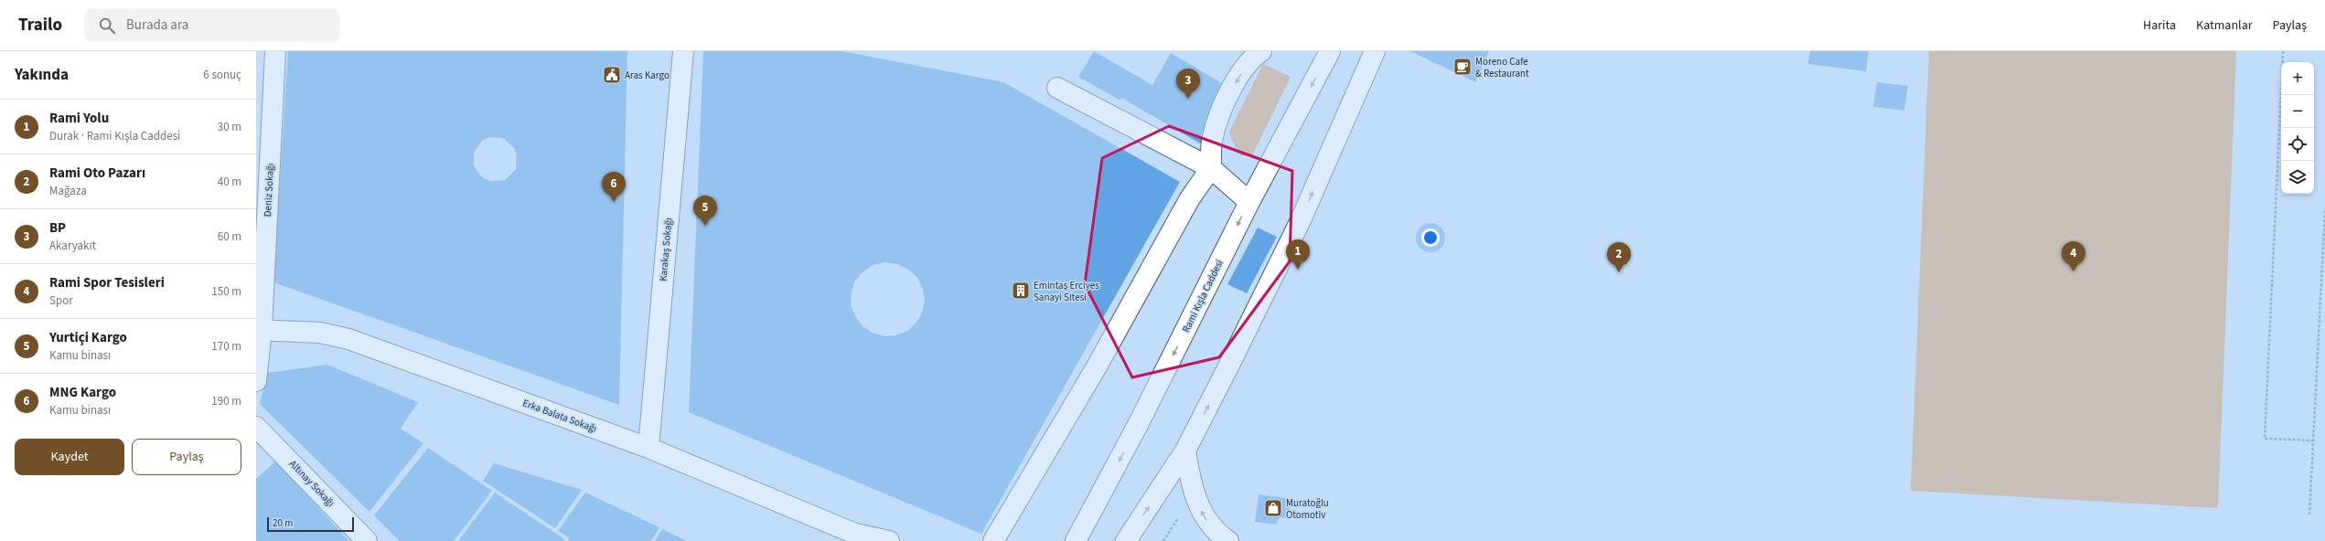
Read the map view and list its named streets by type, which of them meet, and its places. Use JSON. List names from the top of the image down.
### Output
{
  "streets": {
    "street": [
      "Deniz Sokağı",
      "Karakaş Sokağı",
      "Rami Kışla Caddesi",
      "Erka Balata Sokağı",
      "Altınay Sokağı"
    ]
  },
  "crossings": [
    ["Deniz Sokağı", "Erka Balata Sokağı"],
    ["Karakaş Sokağı", "Erka Balata Sokağı"]
  ],
  "places": {
    "cafe": ["Moreno Cafe & Restaurant"],
    "public building": ["Aras Kargo"],
    "building": ["Emintaş Erciyes Sanayi Sitesi"],
    "shop": ["Muratoğlu Otomotiv"]
  },
  "scale_bar": "20 m",
  "page": {
    "header": "Trailo",
    "search": "Burada ara",
    "nav": ["Harita", "Katmanlar", "Paylaş"],
    "heading": ["Yakında", "6 sonuç"],
    "map_buttons": ["+", "−"],
    "pins": [
      "3",
      "6",
      "5",
      "1",
      "4",
      "2"
    ],
    "list": [
      {
        "mark": "1",
        "name": "Rami Yolu",
        "note": "Durak · Rami Kışla Caddesi",
        "value": "30 m"
      },
      {
        "mark": "2",
        "name": "Rami Oto Pazarı",
        "note": "Mağaza",
        "value": "40 m"
      },
      {
        "mark": "3",
        "name": "BP",
        "note": "Akaryakıt",
        "value": "60 m"
      },
      {
        "mark": "4",
        "name": "Rami Spor Tesisleri",
        "note": "Spor",
        "value": "150 m"
      },
      {
        "mark": "5",
        "name": "Yurtiçi Kargo",
        "note": "Kamu binası",
        "value": "170 m"
      },
      {
        "mark": "6",
        "name": "MNG Kargo",
        "note": "Kamu binası",
        "value": "190 m"
      }
    ],
    "buttons": ["Kaydet", "Paylaş"],
    "scale": "20 m"
  }
}
